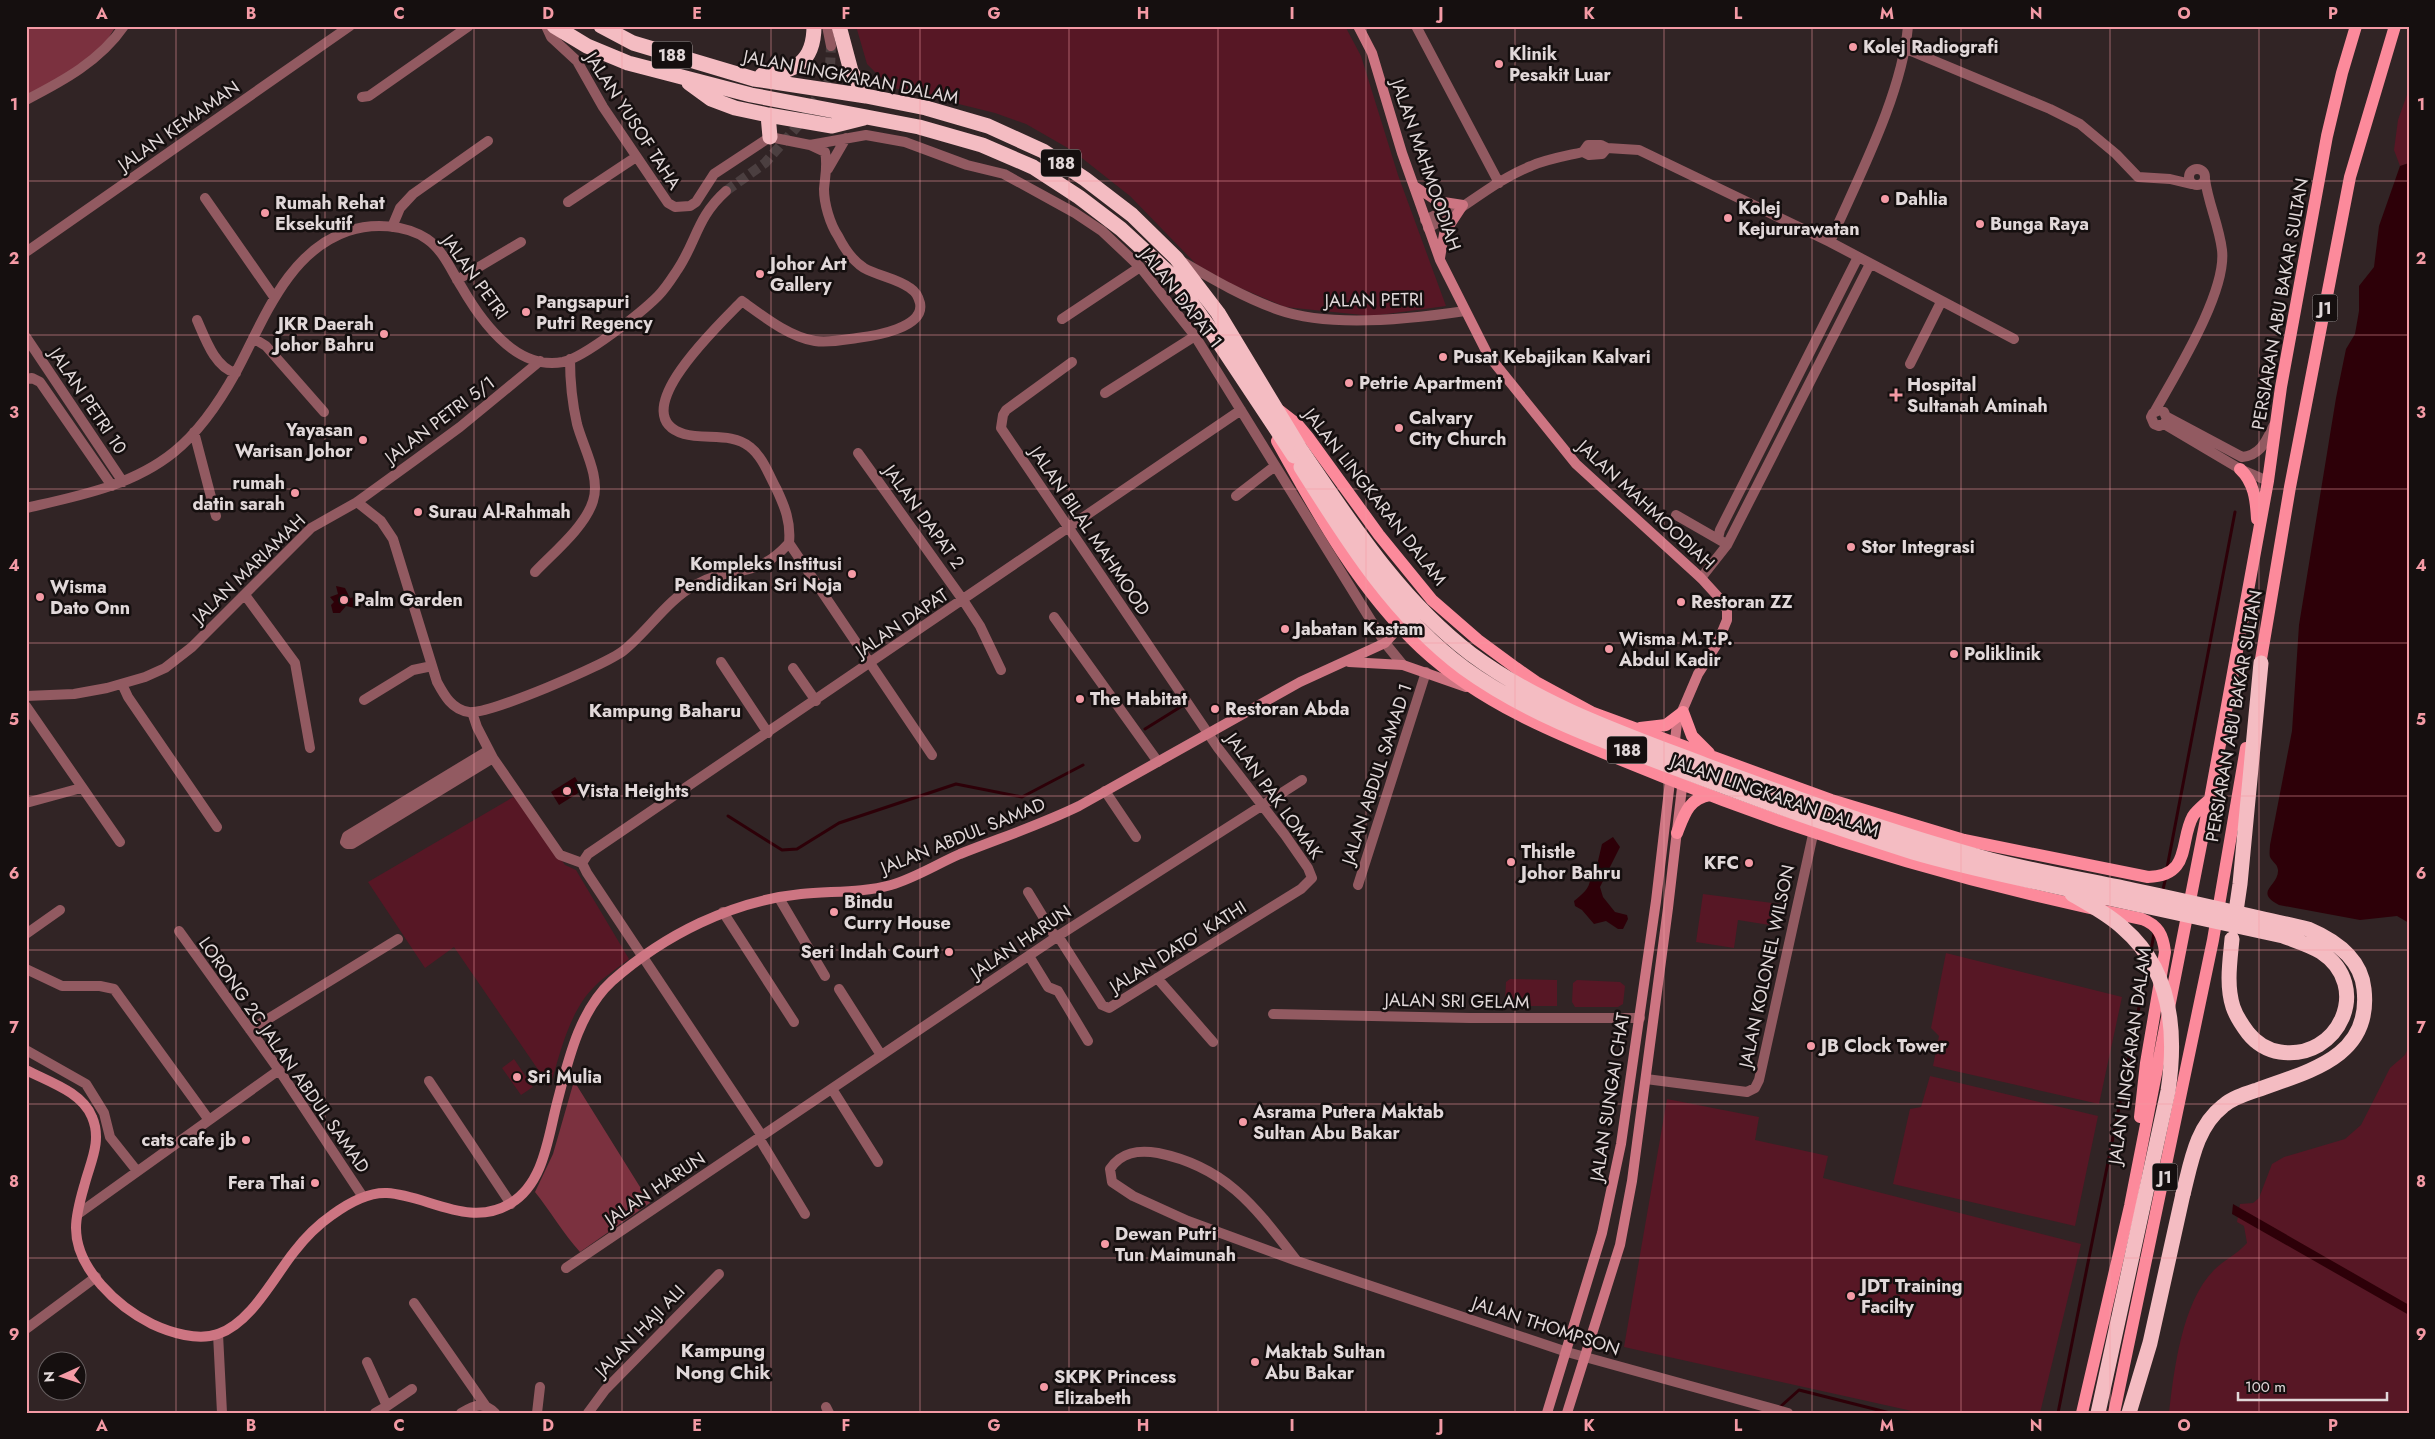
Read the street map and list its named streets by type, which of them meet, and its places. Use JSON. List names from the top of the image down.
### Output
{
  "streets": {
    "highway": ["188", "JALAN LINGKARAN DALAM"],
    "main road": [
      "JALAN MAHMOODIAH",
      "PERSIARAN ABU BAKAR SULTAN",
      "J1",
      "JALAN ABDUL SAMAD",
      "JALAN SUNGAI CHAT"
    ],
    "street": [
      "JALAN YUSOF TAHA",
      "JALAN KEMAMAN",
      "JALAN PETRI",
      "JALAN DAPAT 1",
      "JALAN PETRI 10",
      "JALAN PETRI 5/1",
      "JALAN DAPAT 2",
      "JALAN BILAL MAHMOOD",
      "JALAN MARIAMAH",
      "JALAN DAPAT",
      "JALAN ABDUL SAMAD 1",
      "JALAN PAK LOMAK",
      "JALAN HARUN",
      "JALAN DATO’ KATHI",
      "JALAN KOLONEL WILSON",
      "JALAN SRI GELAM",
      "LORONG 2C JALAN ABDUL SAMAD",
      "JALAN THOMPSON",
      "JALAN HAJI ALI"
    ]
  },
  "crossings": [
    ["JALAN LINGKARAN DALAM", "JALAN MAHMOODIAH"],
    ["JALAN LINGKARAN DALAM", "JALAN PETRI"],
    ["JALAN LINGKARAN DALAM", "PERSIARAN ABU BAKAR SULTAN"],
    ["JALAN LINGKARAN DALAM", "JALAN ABDUL SAMAD"],
    ["JALAN LINGKARAN DALAM", "JALAN KOLONEL WILSON"],
    ["JALAN LINGKARAN DALAM", "JALAN SUNGAI CHAT"],
    ["JALAN YUSOF TAHA", "JALAN DAPAT 1"],
    ["JALAN MAHMOODIAH", "JALAN PETRI"],
    ["JALAN MAHMOODIAH", "JALAN SUNGAI CHAT"],
    ["JALAN PETRI", "JALAN PETRI 10"],
    ["JALAN PETRI", "JALAN PETRI 5/1"],
    ["JALAN DAPAT 1", "JALAN DAPAT"],
    ["JALAN DAPAT 1", "JALAN ABDUL SAMAD"],
    ["JALAN PETRI 5/1", "JALAN MARIAMAH"],
    ["JALAN DAPAT 2", "JALAN DAPAT"],
    ["JALAN BILAL MAHMOOD", "JALAN DAPAT"],
    ["JALAN BILAL MAHMOOD", "JALAN PAK LOMAK"],
    ["JALAN BILAL MAHMOOD", "JALAN ABDUL SAMAD"],
    ["JALAN ABDUL SAMAD 1", "JALAN ABDUL SAMAD"],
    ["JALAN PAK LOMAK", "JALAN ABDUL SAMAD"],
    ["JALAN PAK LOMAK", "JALAN HARUN"],
    ["JALAN PAK LOMAK", "JALAN DATO’ KATHI"],
    ["JALAN ABDUL SAMAD", "LORONG 2C JALAN ABDUL SAMAD"],
    ["JALAN HARUN", "JALAN DATO’ KATHI"],
    ["JALAN KOLONEL WILSON", "JALAN SUNGAI CHAT"],
    ["JALAN SRI GELAM", "JALAN SUNGAI CHAT"],
    ["JALAN SUNGAI CHAT", "JALAN THOMPSON"]
  ],
  "districts": ["Kampung Baharu", "Kampung Nong Chik"],
  "places": {
    "other": [
      "Kolej Radiografi",
      "Klinik Pesakit Luar",
      "Dahlia",
      "Rumah Rehat Eksekutif",
      "Kolej Kejururawatan",
      "Bunga Raya",
      "Johor Art Gallery",
      "Pangsapuri Putri Regency",
      "JKR Daerah Johor Bahru",
      "Pusat Kebajikan Kalvari",
      "Petrie Apartment",
      "Calvary City Church",
      "Yayasan Warisan Johor",
      "rumah datin sarah",
      "Surau Al-Rahmah",
      "Stor Integrasi",
      "Kompleks Institusi Pendidikan Sri Noja",
      "Wisma Dato Onn",
      "Palm Garden",
      "Restoran ZZ",
      "Jabatan Kastam",
      "Wisma M.T.P. Abdul Kadir",
      "Poliklinik",
      "The Habitat",
      "Restoran Abda",
      "Vista Heights",
      "Thistle Johor Bahru",
      "KFC",
      "Bindu Curry House",
      "Seri Indah Court",
      "JB Clock Tower",
      "Sri Mulia",
      "Asrama Putera Maktab Sultan Abu Bakar",
      "cats cafe jb",
      "Fera Thai",
      "Dewan Putri Tun Maimunah",
      "JDT Training Facilty",
      "Maktab Sultan Abu Bakar",
      "SKPK Princess Elizabeth"
    ],
    "health": ["Hospital Sultanah Aminah"]
  },
  "scale_bar": "100 m",
  "north": "left",
  "grid": {
    "columns": [
      "A",
      "B",
      "C",
      "D",
      "E",
      "F",
      "G",
      "H",
      "I",
      "J",
      "K",
      "L",
      "M",
      "N",
      "O",
      "P"
    ],
    "rows": [
      "1",
      "2",
      "3",
      "4",
      "5",
      "6",
      "7",
      "8",
      "9"
    ]
  }
}
